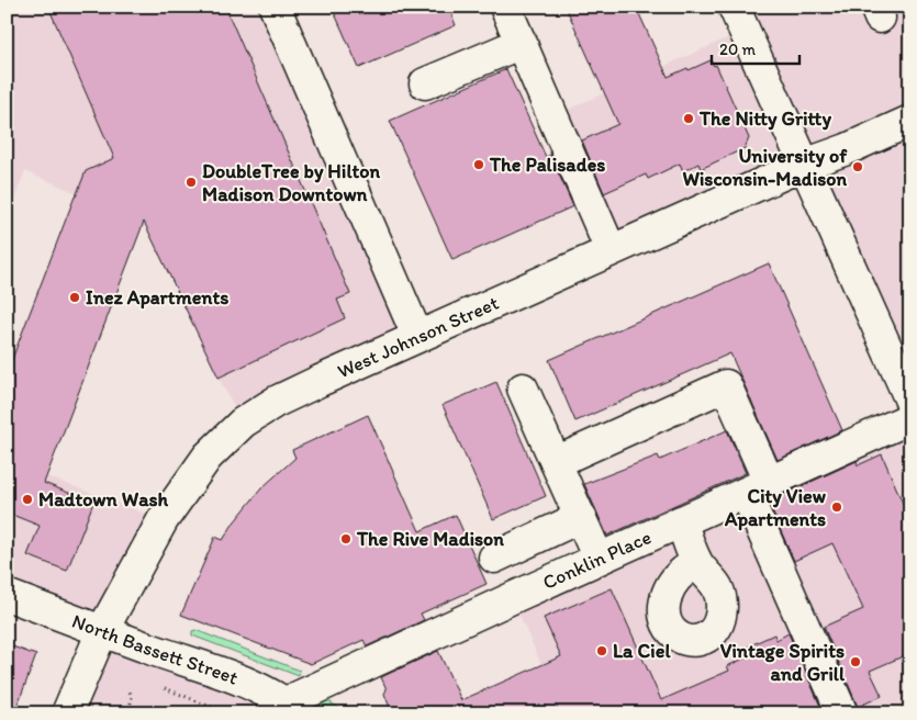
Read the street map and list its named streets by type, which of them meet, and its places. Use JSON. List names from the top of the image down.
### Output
{
  "streets": {
    "street": ["West Johnson Street", "Conklin Place", "North Bassett Street"]
  },
  "crossings": [
    ["West Johnson Street", "North Bassett Street"],
    ["Conklin Place", "North Bassett Street"]
  ],
  "places": [
    "The Nitty Gritty",
    "The Palisades",
    "University of Wisconsin-Madison",
    "DoubleTree by Hilton Madison Downtown",
    "Inez Apartments",
    "Madtown Wash",
    "City View Apartments",
    "The Rive Madison",
    "La Ciel",
    "Vintage Spirits and Grill"
  ],
  "scale_bar": "20 m"
}
